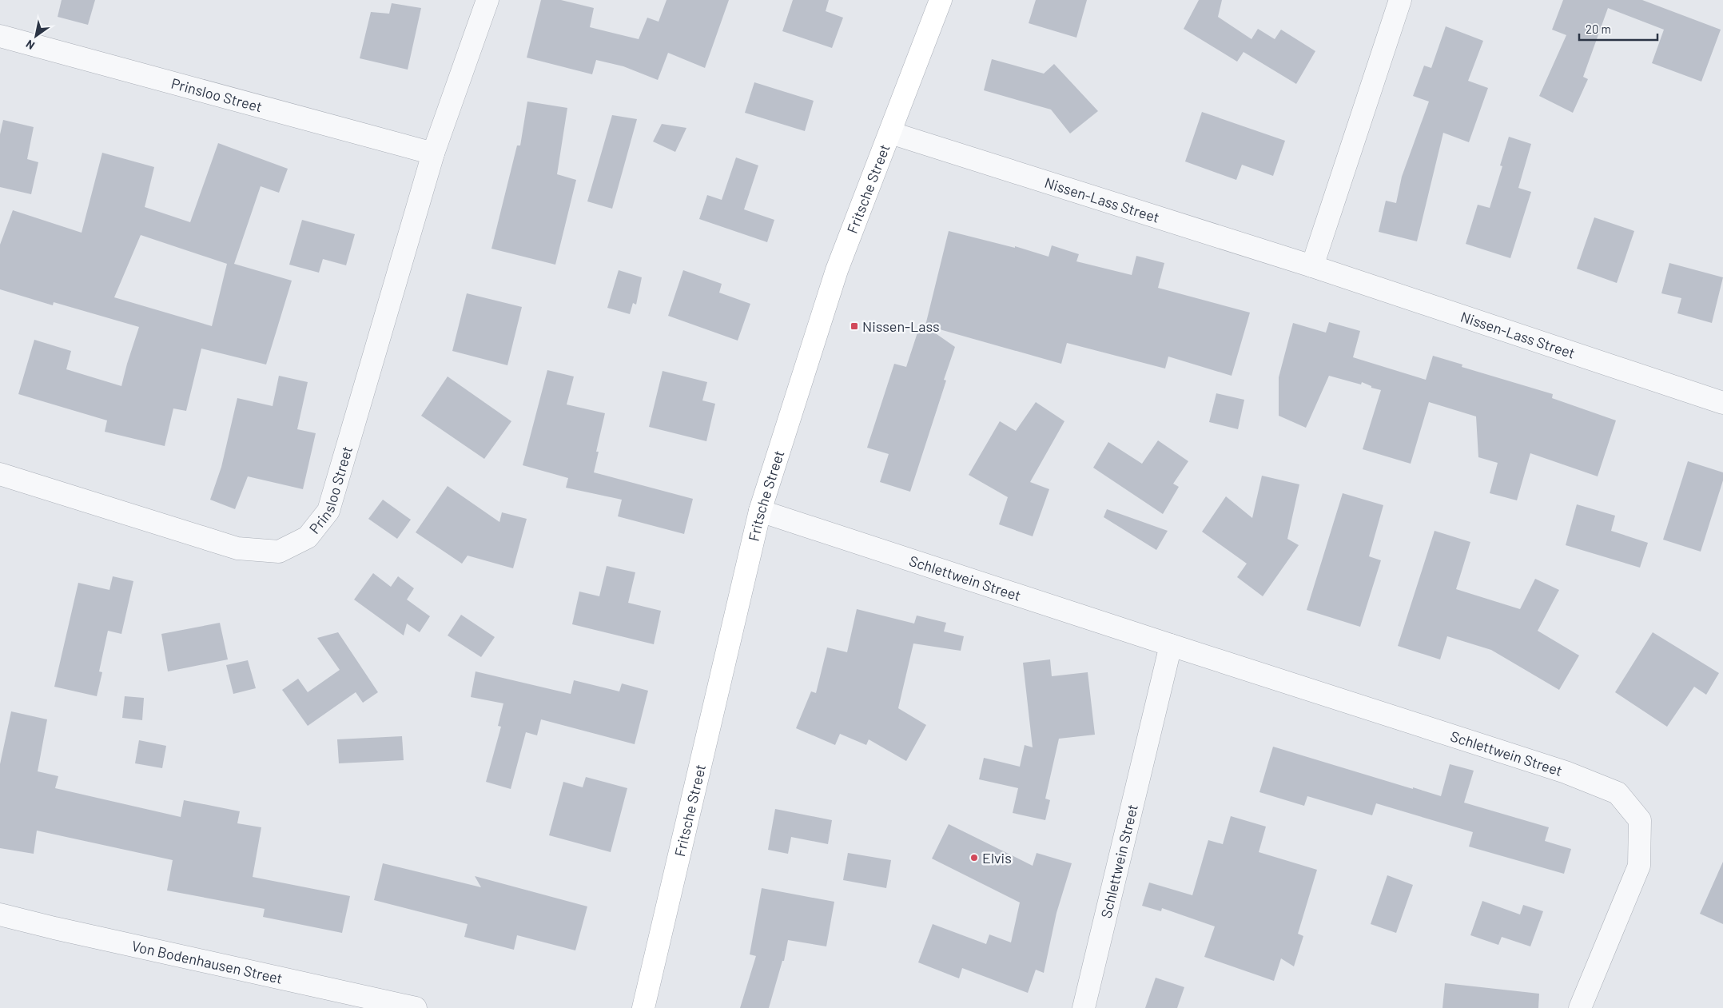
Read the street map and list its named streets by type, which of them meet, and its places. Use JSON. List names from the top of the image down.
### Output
{
  "streets": {
    "street": [
      "Prinsloo Street",
      "Fritsche Street",
      "Nissen-Lass Street",
      "Schlettwein Street",
      "Von Bodenhausen Street"
    ]
  },
  "crossings": [
    ["Fritsche Street", "Nissen-Lass Street"],
    ["Fritsche Street", "Schlettwein Street"]
  ],
  "places": {
    "transit": ["Nissen-Lass"],
    "other": ["Elvis"]
  },
  "scale_bar": "20 m",
  "north": "bottom left"
}
